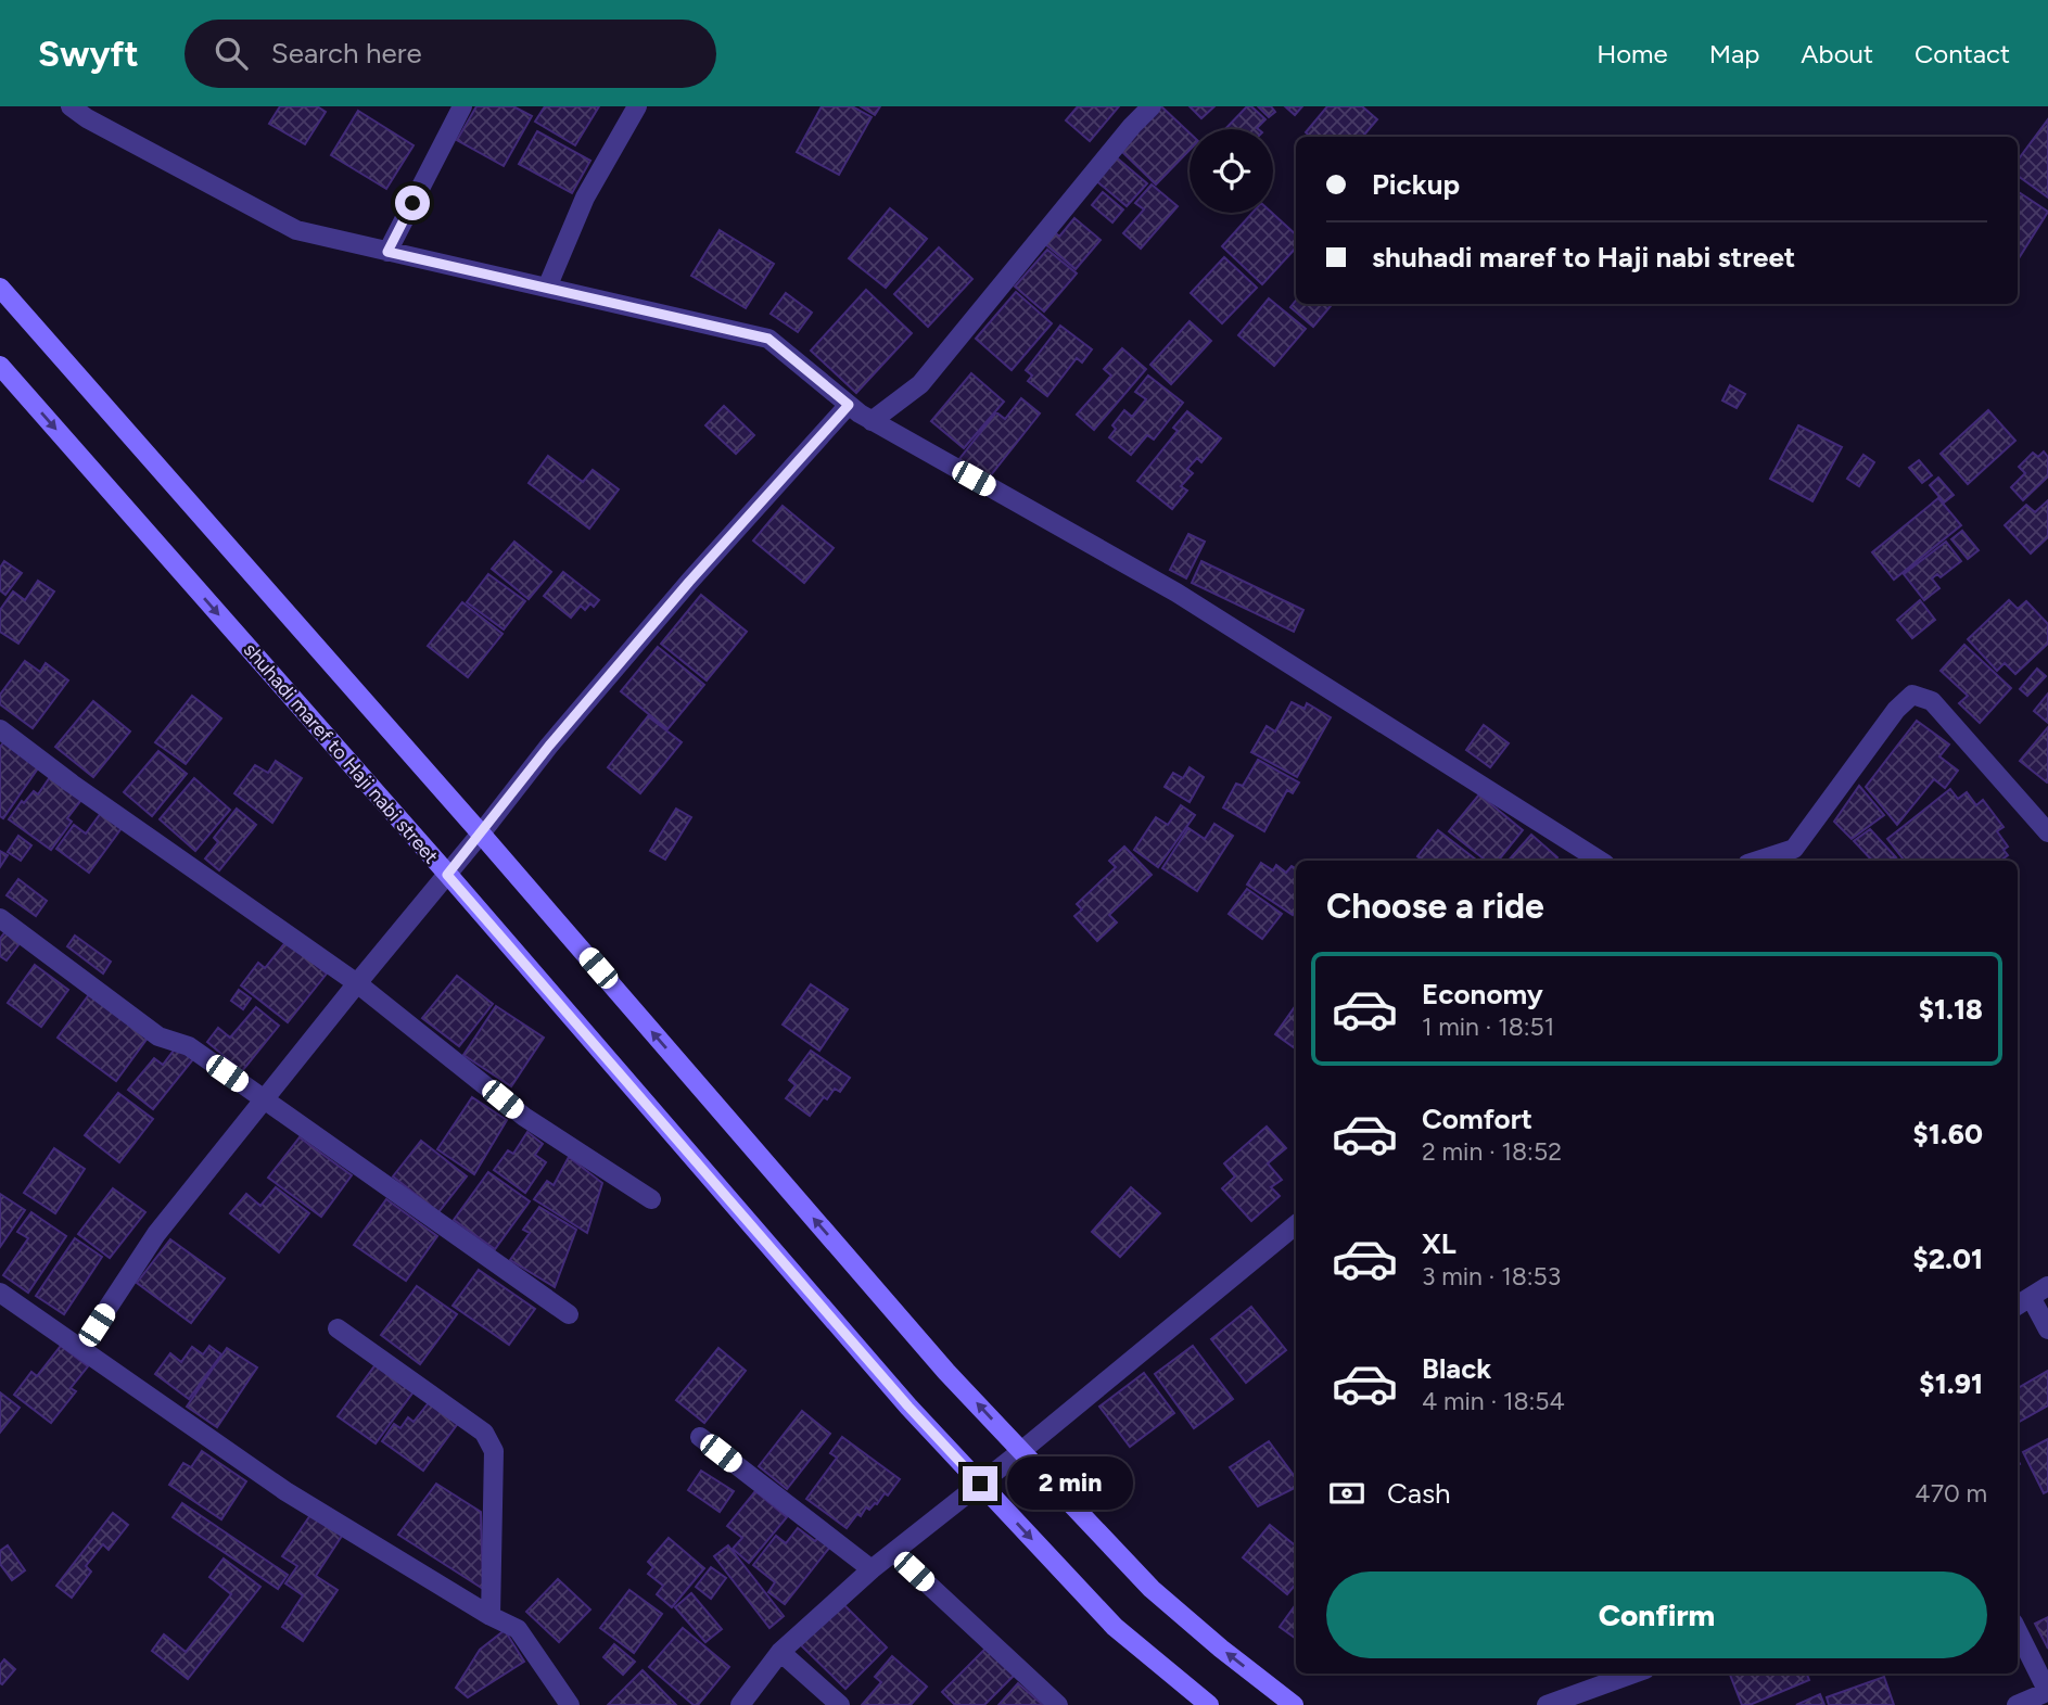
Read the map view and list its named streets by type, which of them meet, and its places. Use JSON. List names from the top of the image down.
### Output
{
  "streets": {
    "main road": ["shuhadi maref to Haji nabi street"]
  },
  "page": {
    "header": "Swyft",
    "search": "Search here",
    "nav": [
      "Home",
      "Map",
      "About",
      "Contact"
    ],
    "banner": ["Pickup", "shuhadi maref to Haji nabi street"],
    "heading": "Choose a ride",
    "list": [
      {
        "name": "Economy",
        "note": "1 min · 18:51",
        "value": "$1.18"
      },
      {
        "name": "Comfort",
        "note": "2 min · 18:52",
        "value": "$1.60"
      },
      {
        "name": "XL",
        "note": "3 min · 18:53",
        "value": "$2.01"
      },
      {
        "name": "Black",
        "note": "4 min · 18:54",
        "value": "$1.91"
      }
    ],
    "pay": ["Cash", "470 m"],
    "bubble": "2 min",
    "buttons": "Confirm"
  }
}
